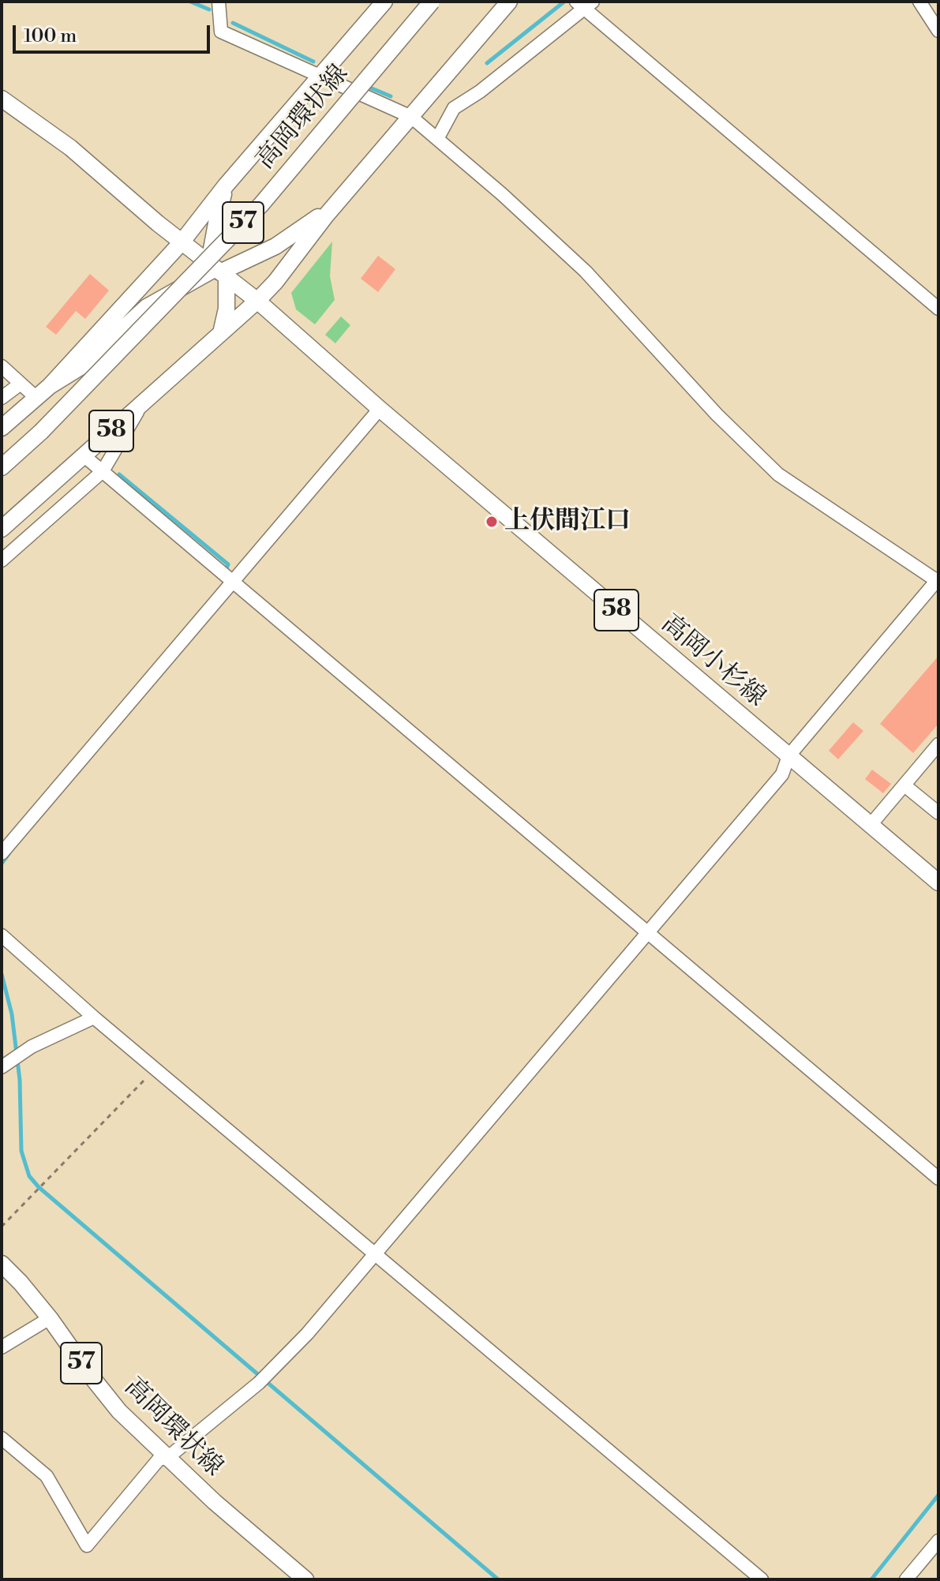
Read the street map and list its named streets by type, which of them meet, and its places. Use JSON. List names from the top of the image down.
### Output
{
  "streets": {
    "main road": [
      "高岡環状線",
      "57",
      "58",
      "高岡小杉線"
    ]
  },
  "crossings": [
    ["57", "58"],
    ["57", "高岡小杉線"],
    ["58", "高岡小杉線"]
  ],
  "places": ["上伏間江口"],
  "scale_bar": "100 m"
}
